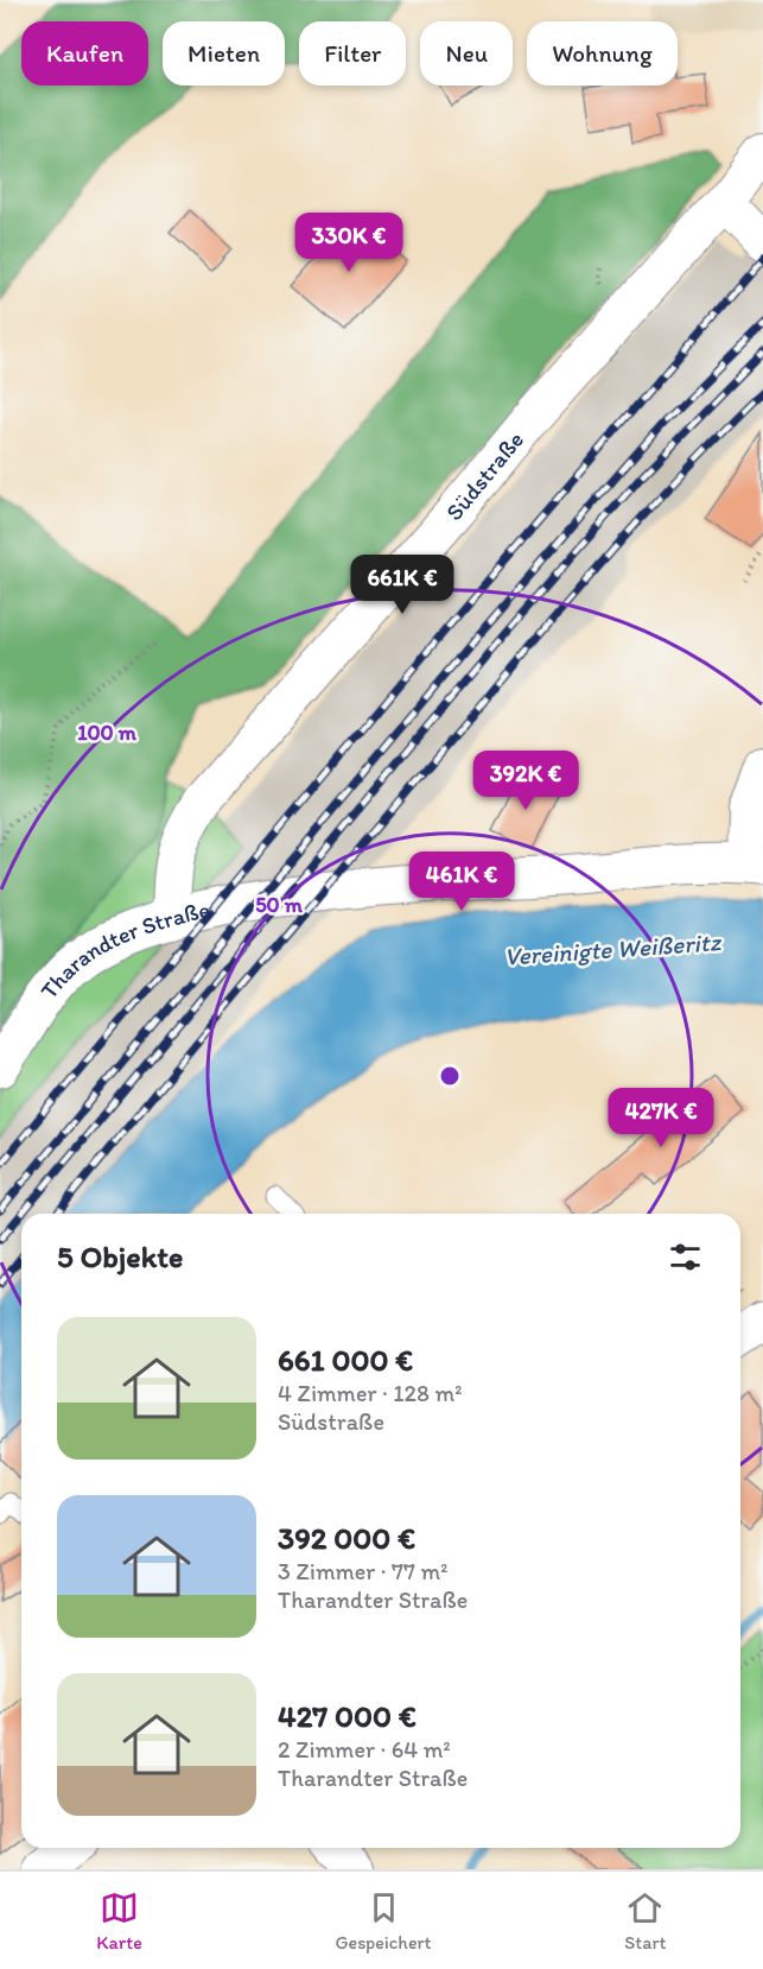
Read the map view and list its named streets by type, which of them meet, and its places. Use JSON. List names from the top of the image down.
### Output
{
  "streets": {
    "main road": ["Tharandter Straße"],
    "street": ["Südstraße"]
  },
  "crossings": [
    ["Südstraße", "Tharandter Straße"]
  ],
  "water": ["Vereinigte Weißeritz"],
  "page": {
    "chip": [
      "Kaufen",
      "Mieten",
      "Filter",
      "Neu",
      "Wohnung"
    ],
    "price": [
      "330K €",
      "661K €",
      "392K €",
      "461K €",
      "427K €"
    ],
    "heading": "5 Objekte",
    "list": [
      {
        "name": "661 000 €",
        "note": "4 Zimmer · 128 m² · Südstraße"
      },
      {
        "name": "392 000 €",
        "note": "3 Zimmer · 77 m² · Tharandter Straße"
      },
      {
        "name": "427 000 €",
        "note": "2 Zimmer · 64 m² · Tharandter Straße"
      }
    ],
    "tabs": ["Karte", "Gespeichert", "Start"]
  },
  "rings": ["100 m", "50 m"]
}
